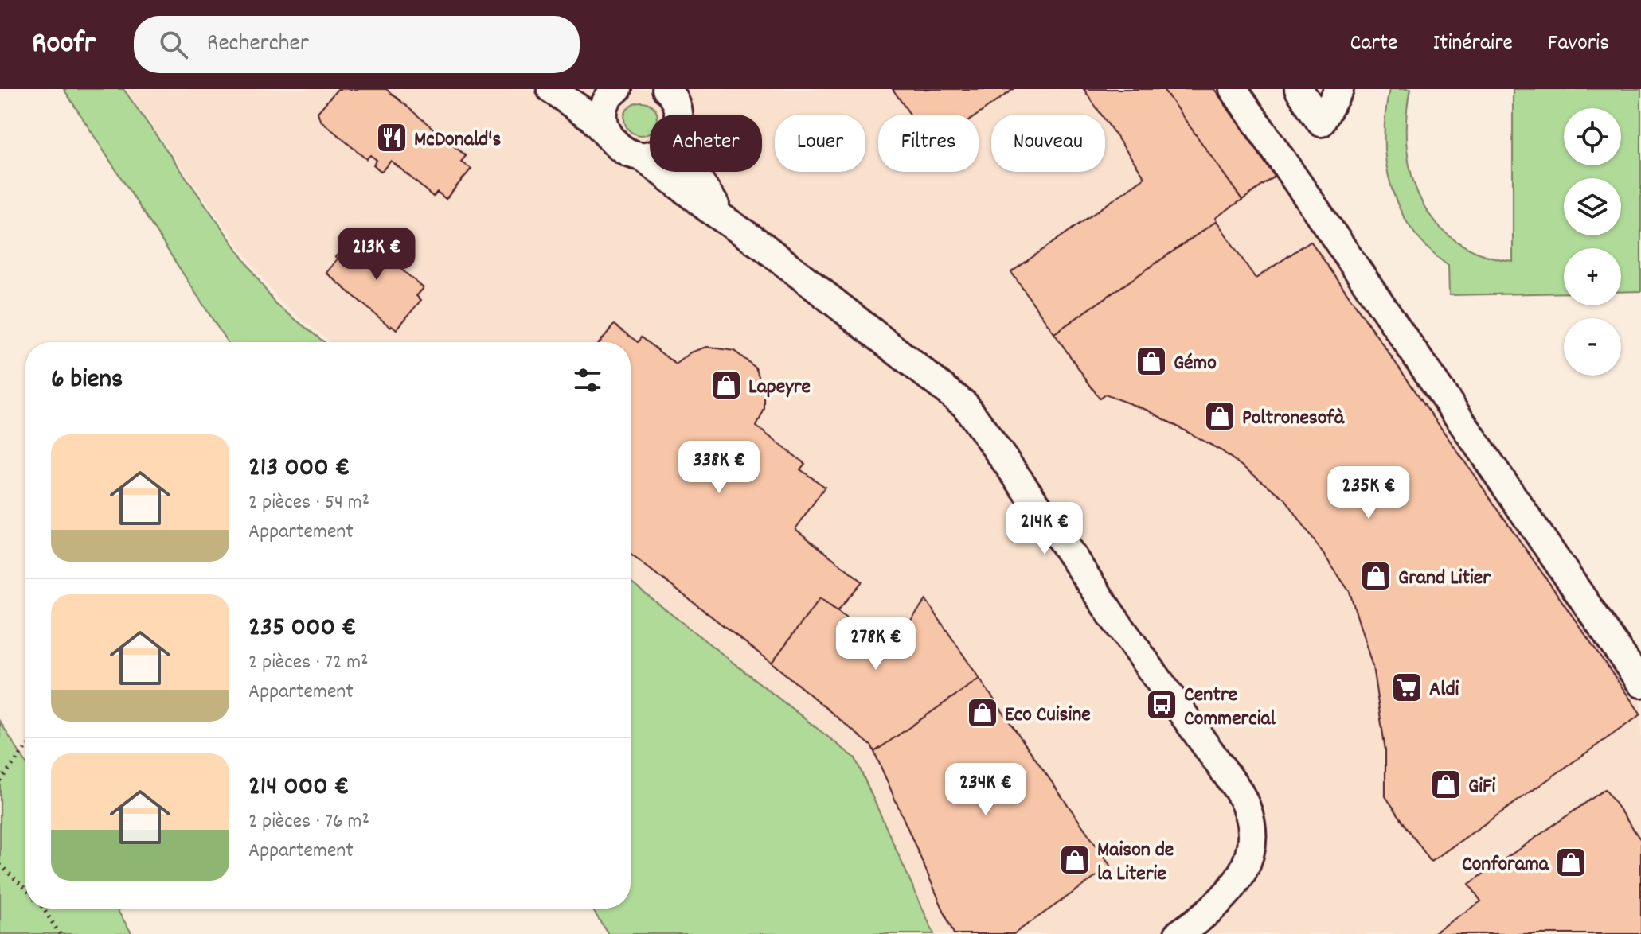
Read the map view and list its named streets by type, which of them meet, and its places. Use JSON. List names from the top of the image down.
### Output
{
  "places": {
    "restaurant": ["McDonald's"],
    "shop": [
      "Gémo",
      "Lapeyre",
      "Poltronesofà",
      "Grand Litier",
      "Eco Cuisine",
      "GiFi",
      "Maison de la Literie",
      "Conforama"
    ],
    "supermarket": ["Aldi"],
    "bus stop": ["Centre Commercial"]
  },
  "page": {
    "header": "Roofr",
    "search": "Rechercher",
    "nav": ["Carte", "Itinéraire", "Favoris"],
    "map_buttons": ["+", "−"],
    "chip": [
      "Acheter",
      "Louer",
      "Filtres",
      "Nouveau"
    ],
    "price": [
      "213K €",
      "338K €",
      "235K €",
      "214K €",
      "278K €",
      "234K €"
    ],
    "heading": "6 biens",
    "list": [
      {
        "name": "213 000 €",
        "note": "2 pièces · 54 m² · Appartement"
      },
      {
        "name": "235 000 €",
        "note": "2 pièces · 72 m² · Appartement"
      },
      {
        "name": "214 000 €",
        "note": "2 pièces · 76 m² · Appartement"
      }
    ]
  }
}
